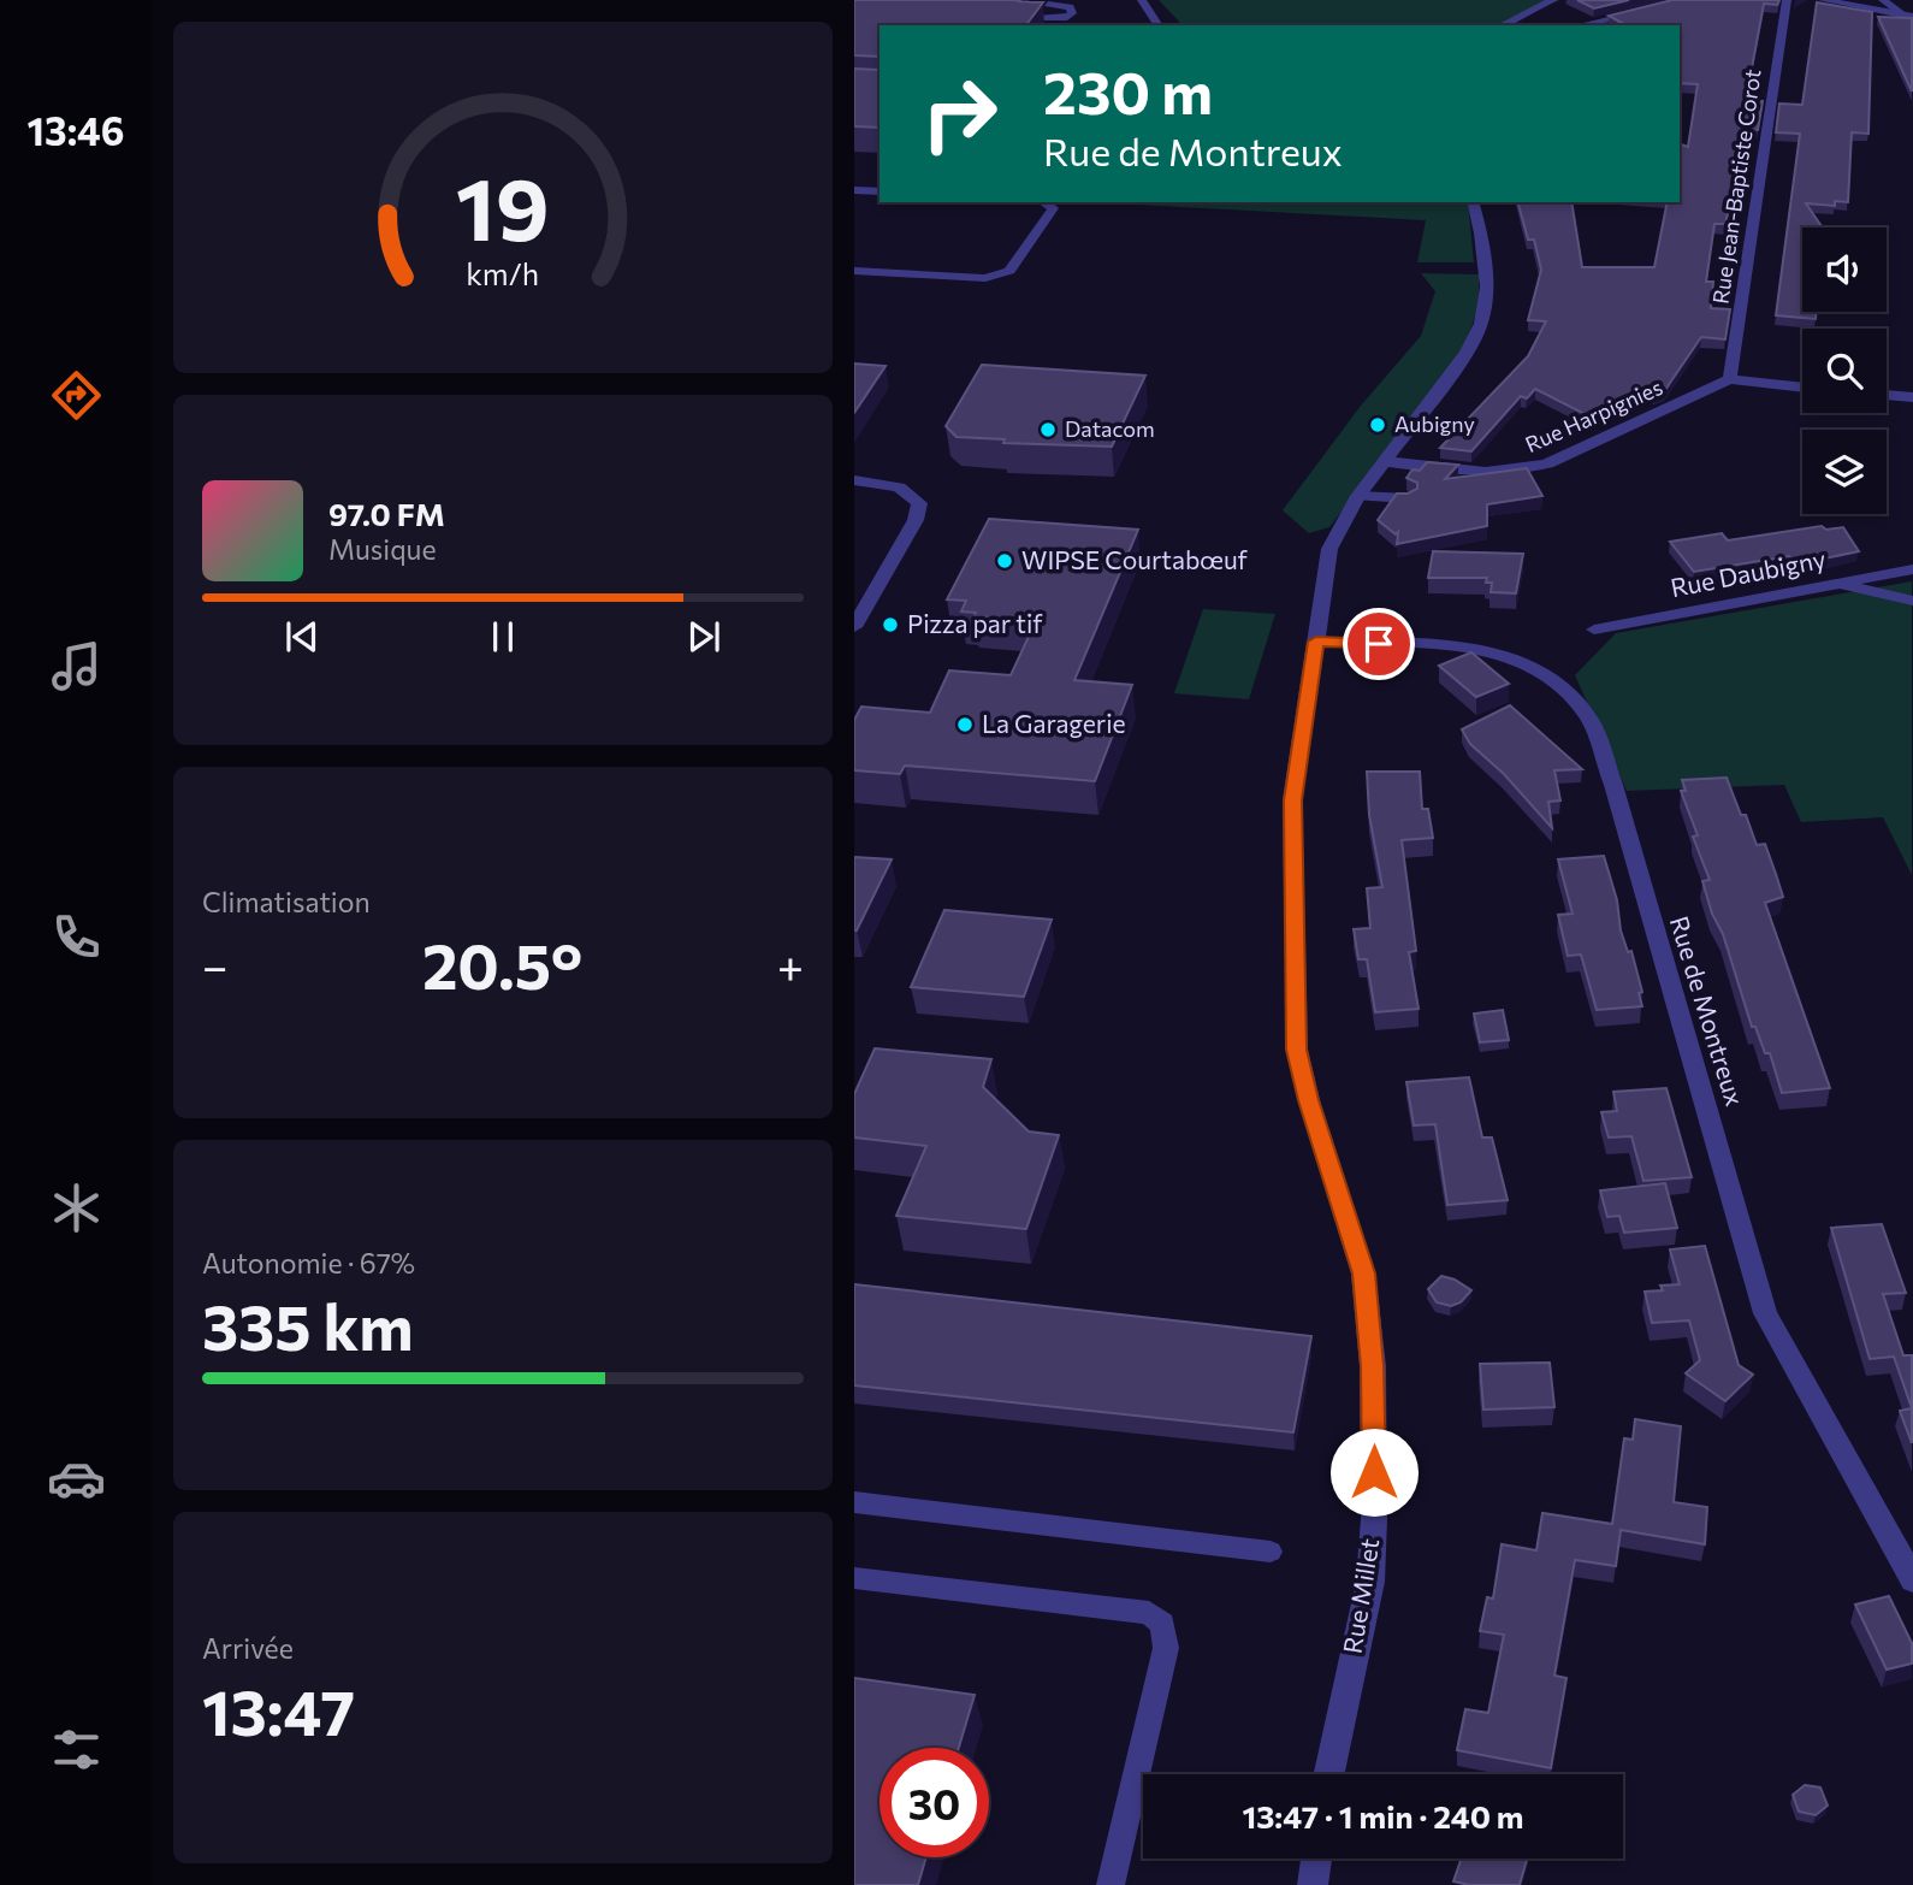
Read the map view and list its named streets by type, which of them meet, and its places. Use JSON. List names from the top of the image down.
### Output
{
  "streets": {
    "street": [
      "Rue Jean-Baptiste Corot",
      "Rue Harpignies",
      "Rue Daubigny",
      "Rue de Montreux",
      "Rue Millet"
    ]
  },
  "crossings": [
    ["Rue Jean-Baptiste Corot", "Rue Harpignies"],
    ["Rue Harpignies", "Rue Millet"],
    ["Rue de Montreux", "Rue Millet"]
  ],
  "places": [
    "Aubigny",
    "Datacom",
    "WIPSE Courtabœuf",
    "Pizza par tif",
    "La Garagerie"
  ],
  "page": {
    "tabs": "13:46",
    "turn": ["230 m", "Rue de Montreux"],
    "song": ["97.0 FM", "Musique"],
    "tile": [
      "Climatisation",
      ["Autonomie · 67%", "335 km"],
      ["Arrivée", "13:47"]
    ],
    "heat": ["−", "20.5°", "+"],
    "limit": "30",
    "trip": "13:47 · 1 min · 240 m",
    "gauge": ["19", "km/h"]
  }
}
